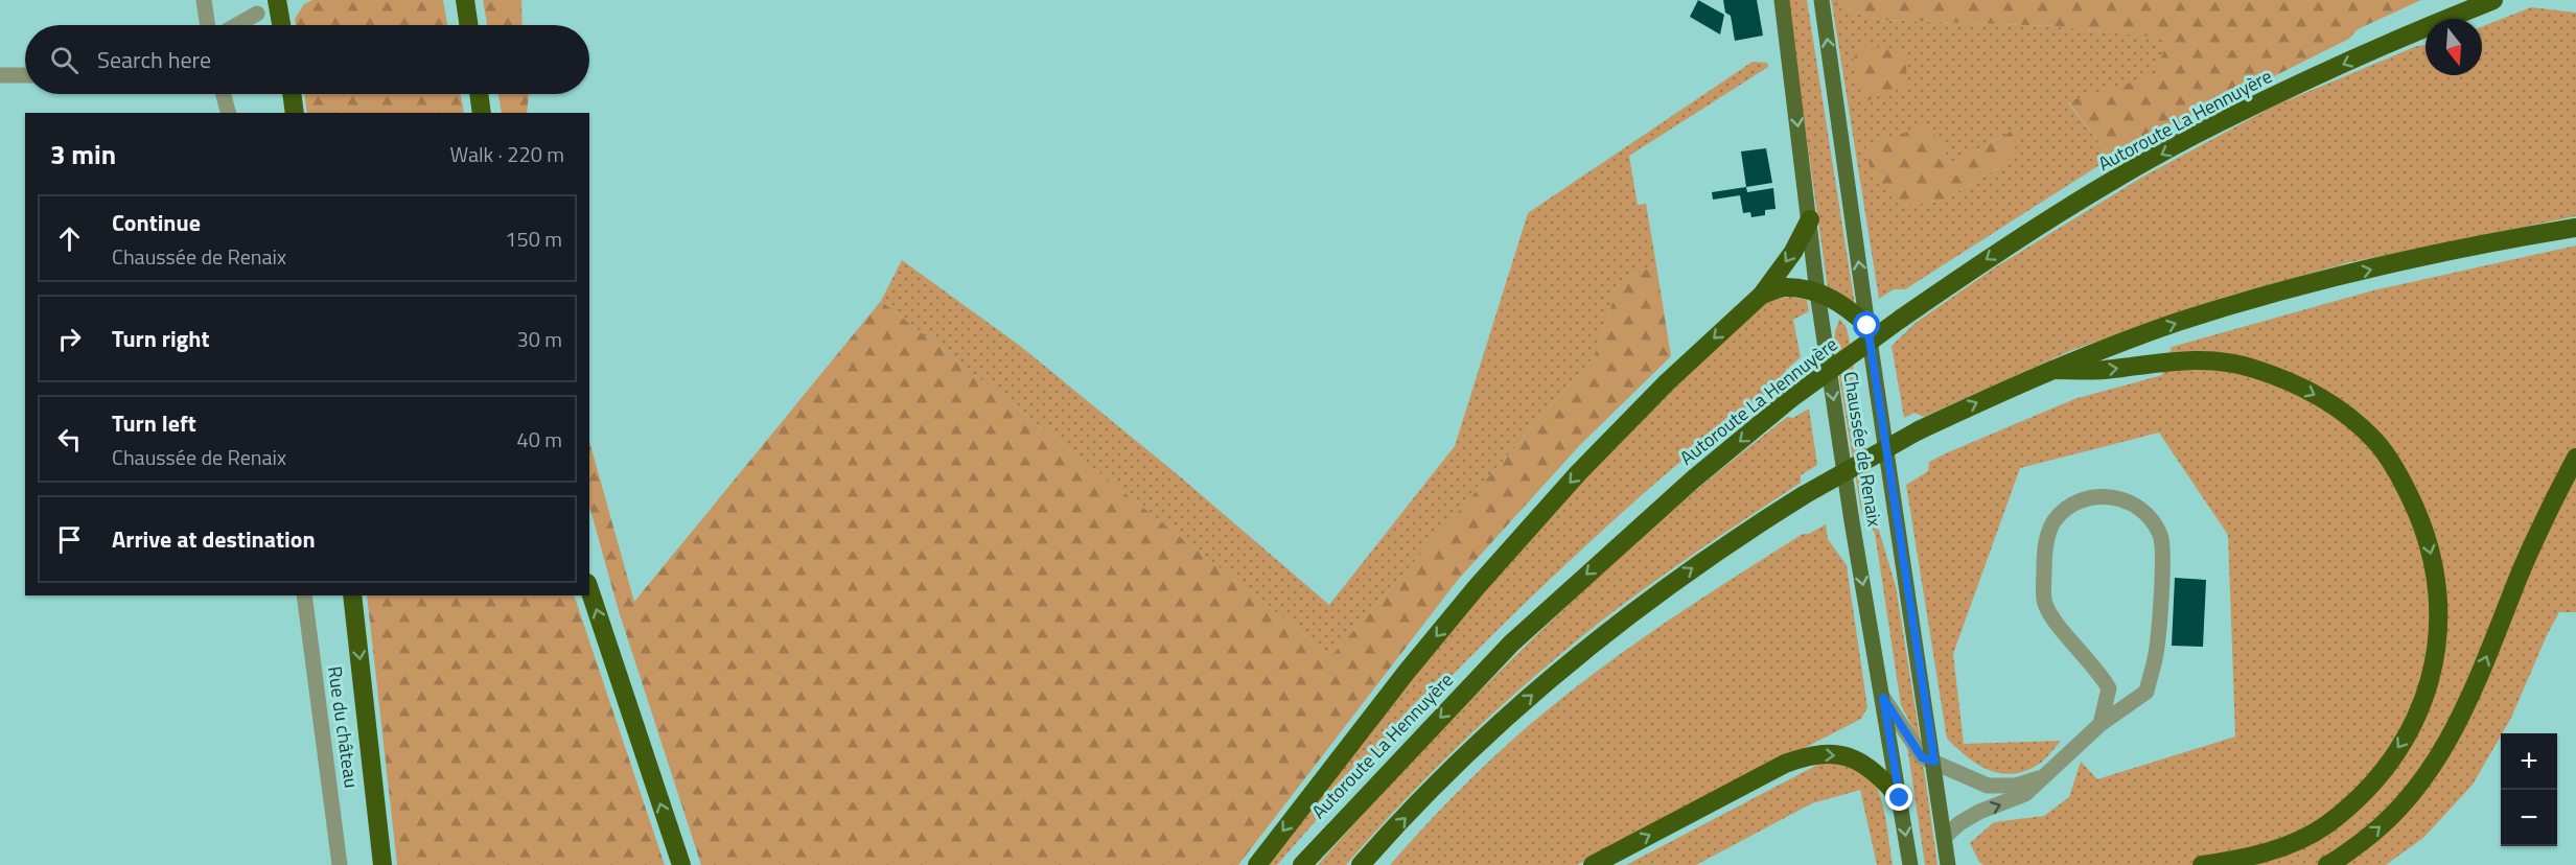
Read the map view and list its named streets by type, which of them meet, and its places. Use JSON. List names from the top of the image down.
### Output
{
  "streets": {
    "highway": ["Autoroute La Hennuyère"],
    "main road": ["Chaussée de Renaix"],
    "street": ["Rue du château"]
  },
  "north": "bottom",
  "page": {
    "search": "Search here",
    "heading": ["3 min", "Walk · 220 m"],
    "list": [
      ["Continue", "Chaussée de Renaix", "150 m"],
      ["Turn right", "30 m"],
      ["Turn left", "Chaussée de Renaix", "40 m"],
      "Arrive at destination"
    ],
    "map_buttons": ["+", "−"]
  }
}
